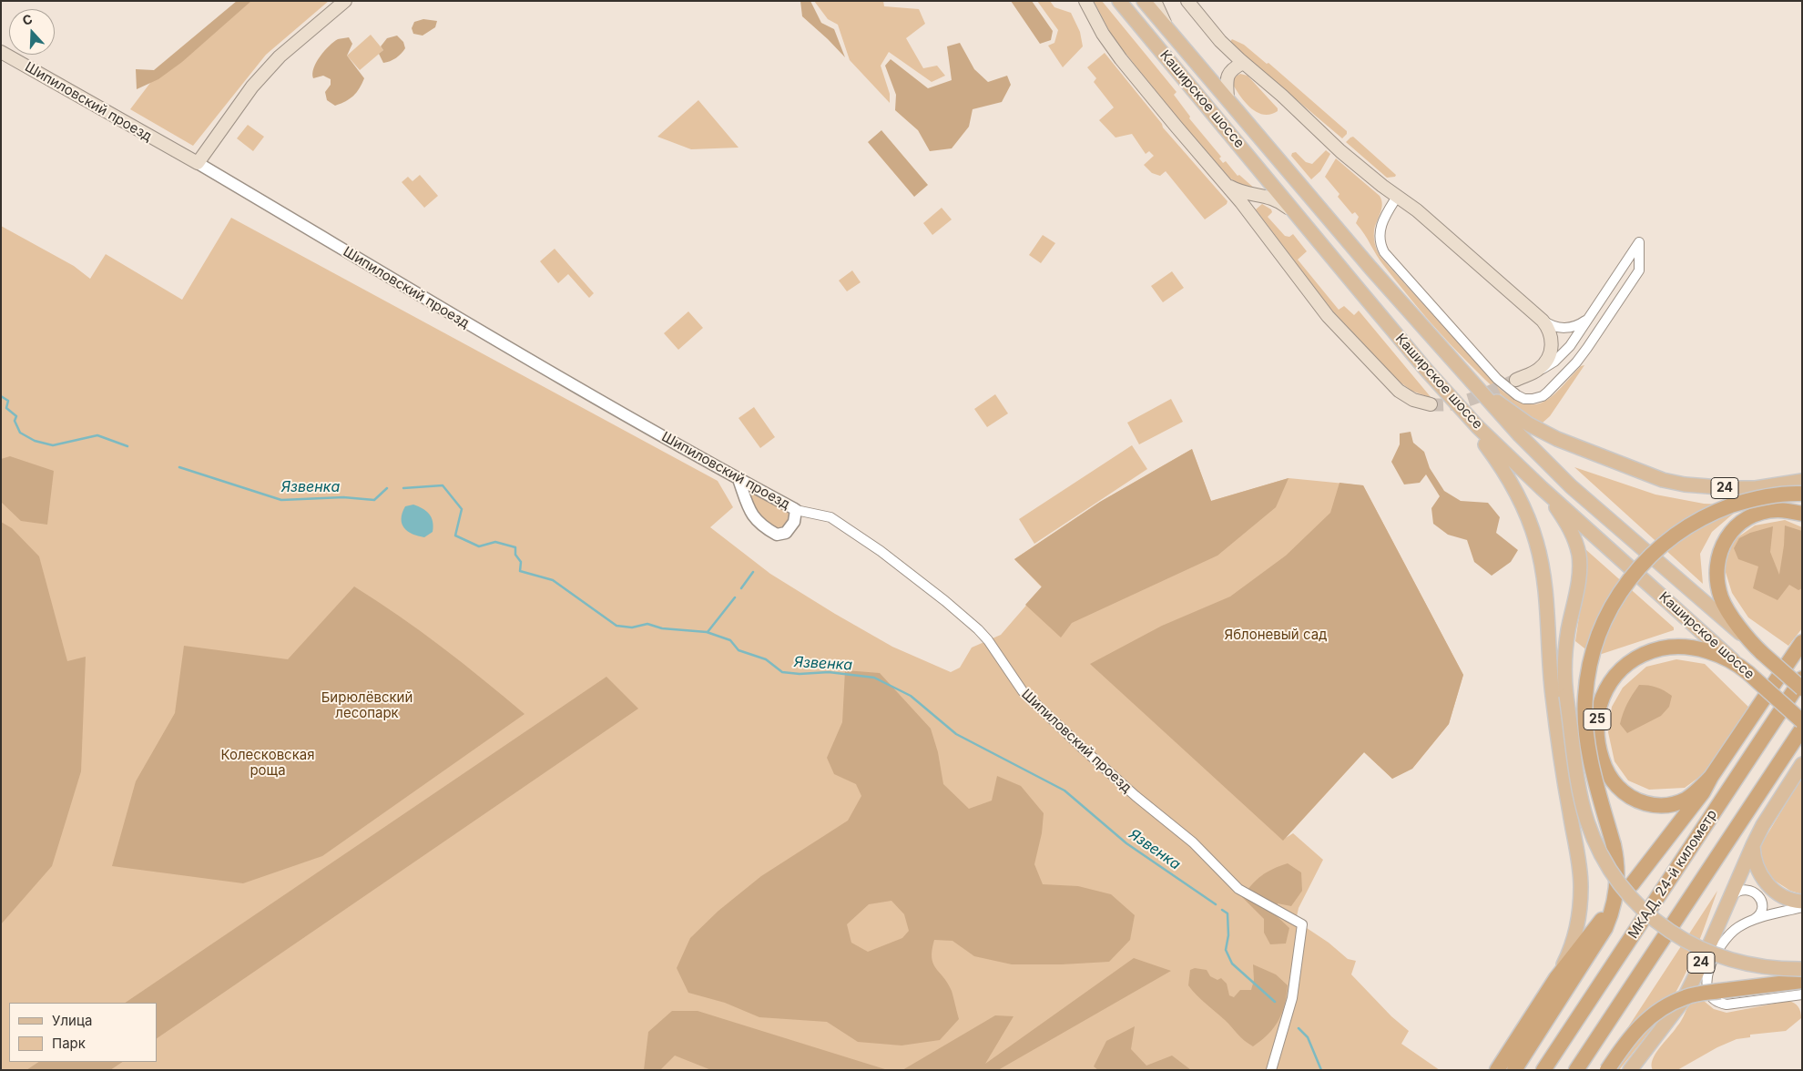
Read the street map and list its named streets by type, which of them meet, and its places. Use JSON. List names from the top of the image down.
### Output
{
  "streets": {
    "highway": ["Каширское шоссе", "25", "МКАД, 24-й километр"],
    "main road": ["Шипиловский проезд", "24"]
  },
  "crossings": [
    ["Каширское шоссе", "24"],
    ["Каширское шоссе", "25"]
  ],
  "water": ["Язвенка"],
  "parks": ["Яблоневый сад", "Бирюлёвский лесопарк", "Колесковская роща"],
  "legend": ["Улица", "Парк"],
  "north": "top"
}
